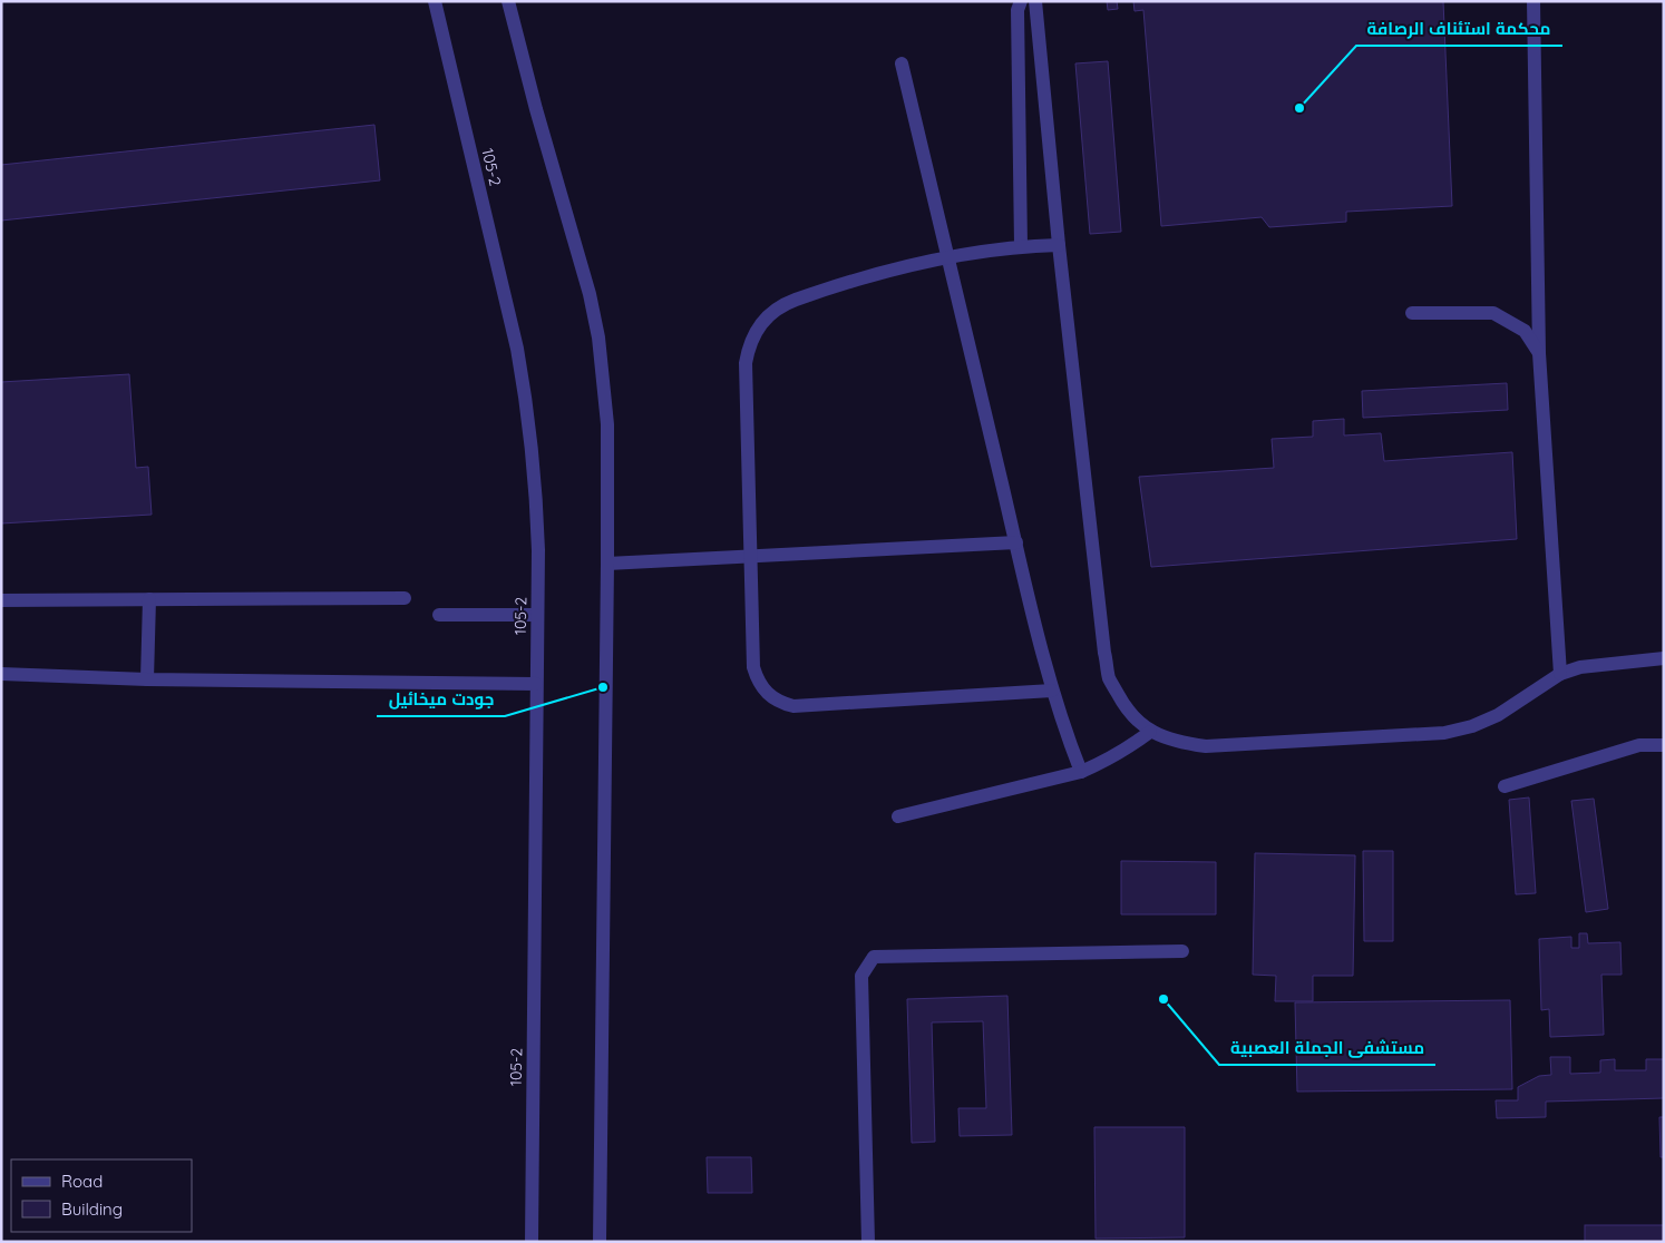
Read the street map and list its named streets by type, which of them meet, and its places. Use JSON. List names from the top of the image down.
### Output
{
  "streets": {
    "street": ["105-2"]
  },
  "places": ["محكمة استئناف الرصافة", "جودت ميخائيل", "مستشفى الجملة العصبية"],
  "legend": ["Road", "Building"]
}
